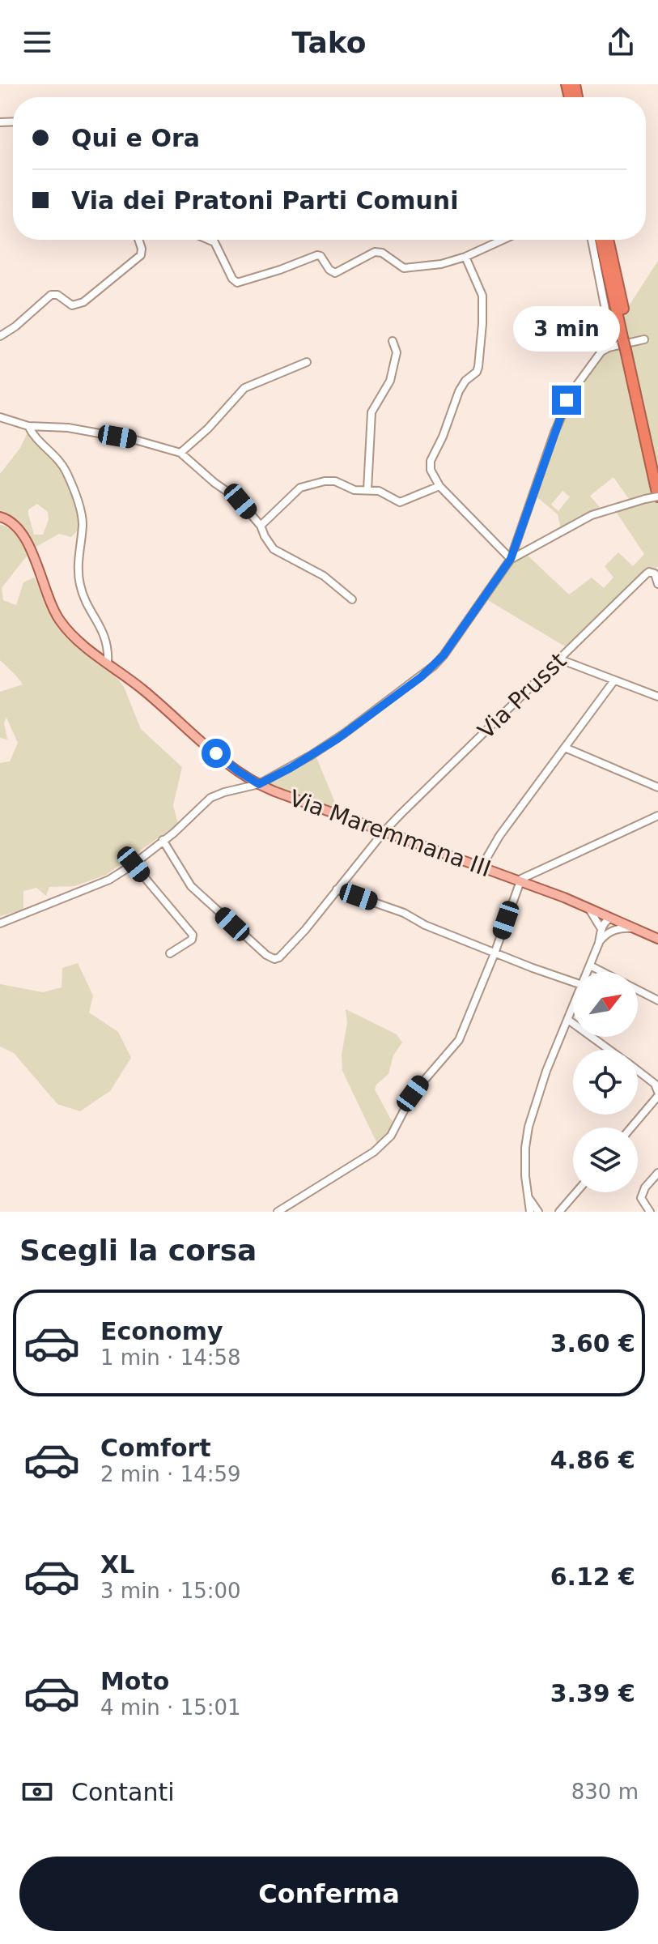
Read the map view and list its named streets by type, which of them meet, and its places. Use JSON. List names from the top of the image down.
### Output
{
  "streets": {
    "main road": ["Via Maremmana III"],
    "street": ["Via Prusst"]
  },
  "crossings": [
    ["Via Prusst", "Via Maremmana III"]
  ],
  "north": "top right",
  "page": {
    "header": "Tako",
    "banner": ["Qui e Ora", "Via dei Pratoni Parti Comuni"],
    "bubble": "3 min",
    "heading": "Scegli la corsa",
    "list": [
      {
        "name": "Economy",
        "note": "1 min · 14:58",
        "value": "3.60 €"
      },
      {
        "name": "Comfort",
        "note": "2 min · 14:59",
        "value": "4.86 €"
      },
      {
        "name": "XL",
        "note": "3 min · 15:00",
        "value": "6.12 €"
      },
      {
        "name": "Moto",
        "note": "4 min · 15:01",
        "value": "3.39 €"
      }
    ],
    "pay": ["Contanti", "830 m"],
    "buttons": "Conferma"
  }
}
